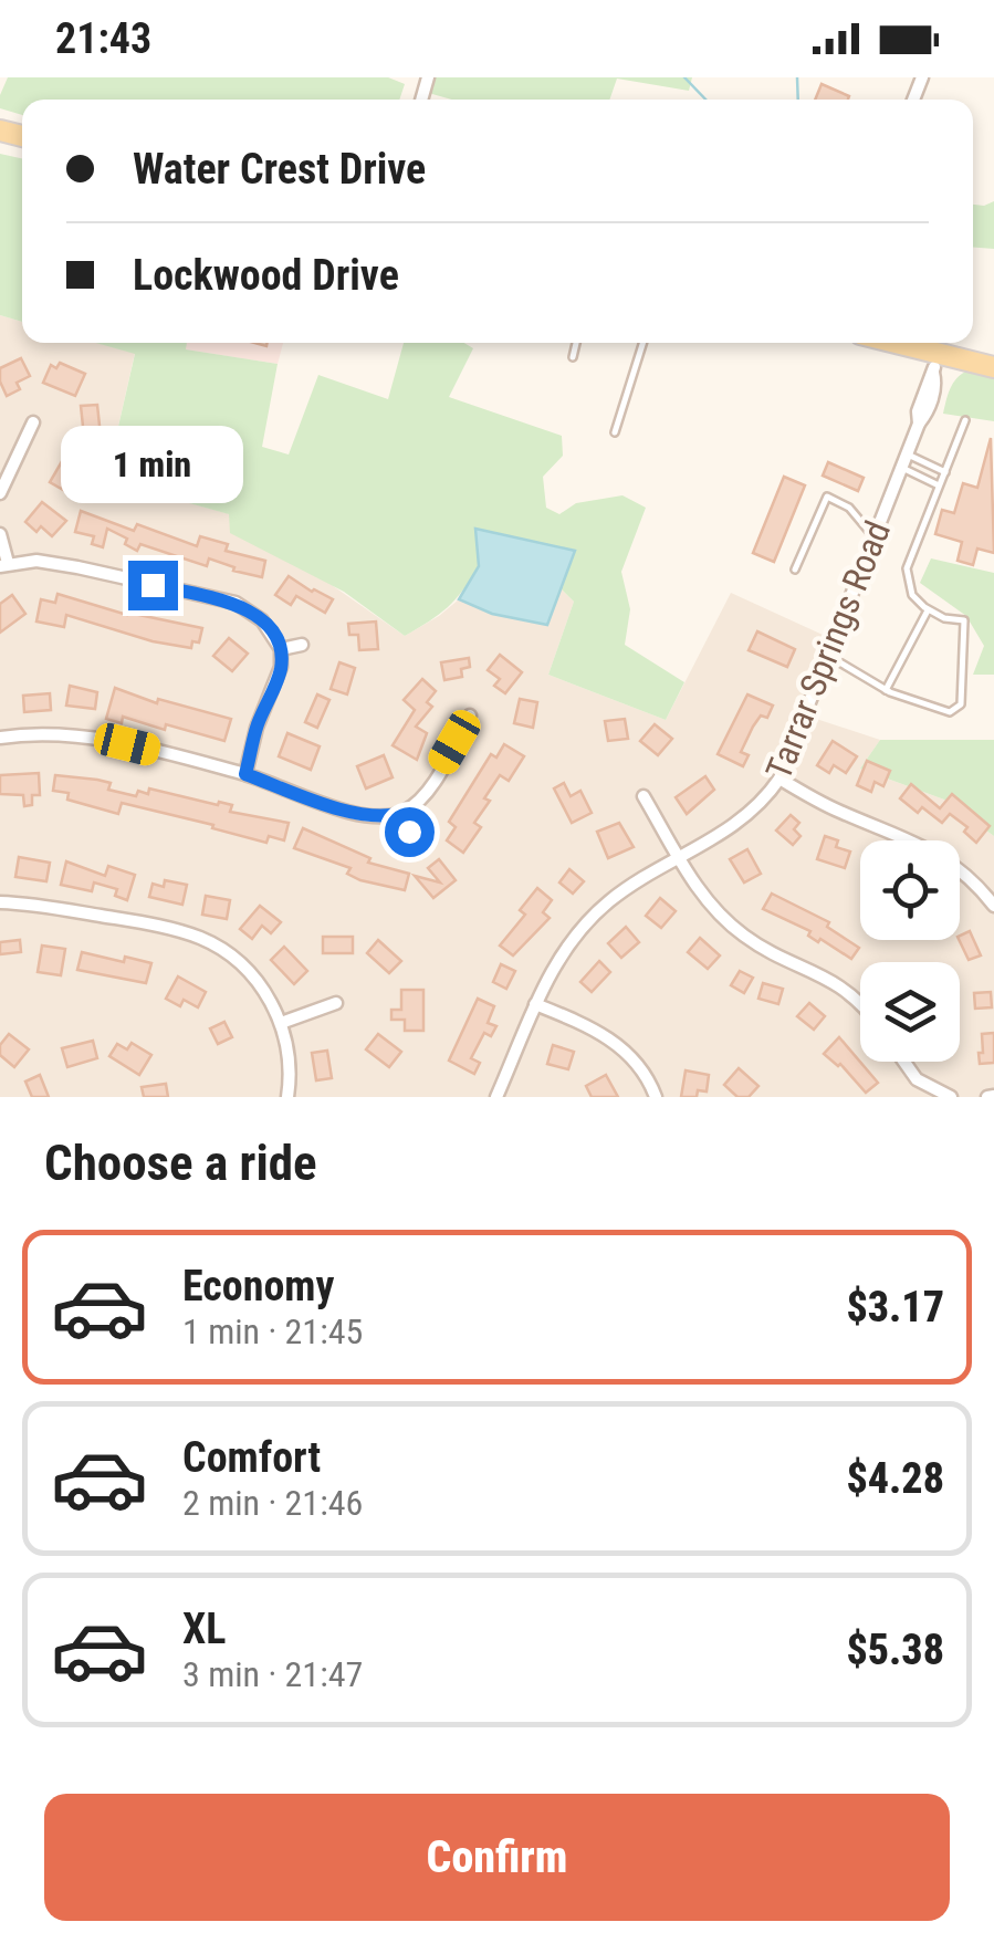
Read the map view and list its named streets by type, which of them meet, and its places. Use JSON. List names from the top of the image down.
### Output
{
  "streets": {
    "street": ["Tarrar Springs Road"]
  },
  "page": {
    "status": "21:43",
    "banner": ["Water Crest Drive", "Lockwood Drive"],
    "bubble": "1 min",
    "heading": "Choose a ride",
    "list": [
      {
        "name": "Economy",
        "note": "1 min · 21:45",
        "value": "$3.17"
      },
      {
        "name": "Comfort",
        "note": "2 min · 21:46",
        "value": "$4.28"
      },
      {
        "name": "XL",
        "note": "3 min · 21:47",
        "value": "$5.38"
      }
    ],
    "buttons": "Confirm"
  }
}
